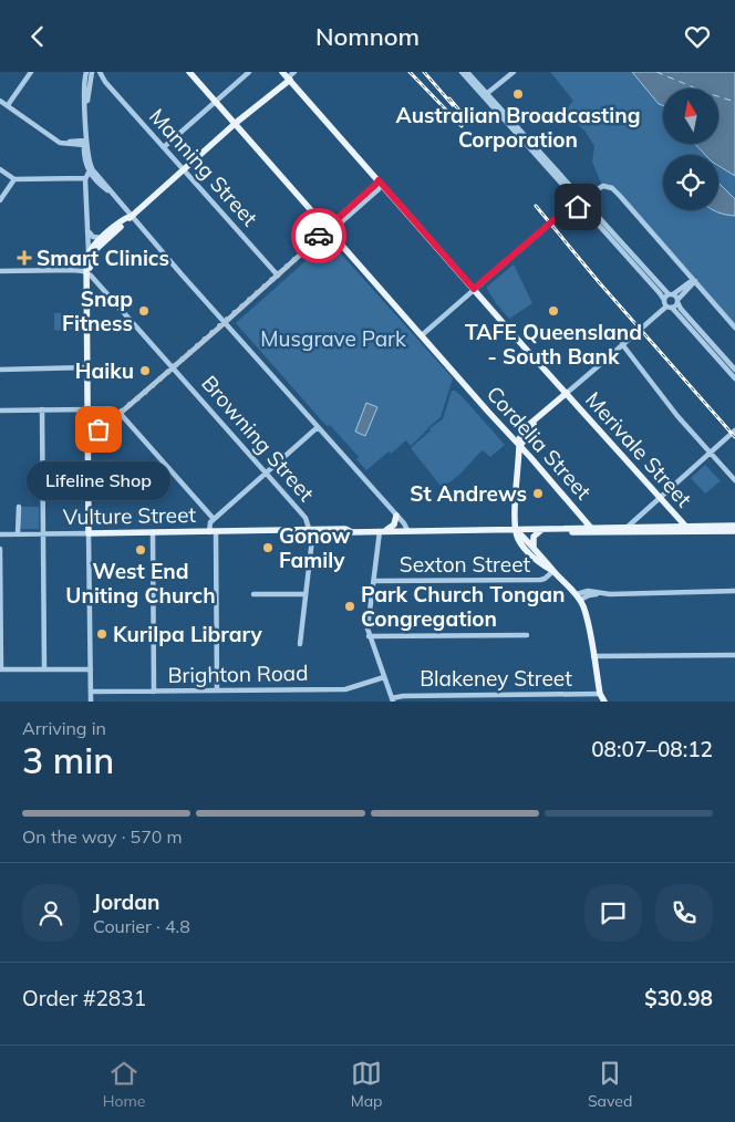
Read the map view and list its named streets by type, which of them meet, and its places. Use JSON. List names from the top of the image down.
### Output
{
  "streets": {
    "main road": ["Cordelia Street", "Merivale Street", "Vulture Street"],
    "street": [
      "Manning Street",
      "Browning Street",
      "Sexton Street",
      "Brighton Road",
      "Blakeney Street"
    ]
  },
  "crossings": [
    ["Browning Street", "Vulture Street"],
    ["Cordelia Street", "Vulture Street"],
    ["Merivale Street", "Vulture Street"]
  ],
  "parks": ["Musgrave Park"],
  "places": {
    "other": [
      "Australian Broadcasting Corporation",
      "Snap Fitness",
      "TAFE Queensland - South Bank",
      "Haiku",
      "Lifeline Shop",
      "St Andrews",
      "Gonow Family",
      "West End Uniting Church",
      "Park Church Tongan Congregation",
      "Kurilpa Library"
    ],
    "health": ["Smart Clinics"]
  },
  "north": "top",
  "page": {
    "header": "Nomnom",
    "bubble": "Lifeline Shop",
    "heading": ["3 min", "Arriving in", "08:07–08:12"],
    "panel": [
      "Jordan",
      "Courier · 4.8",
      "Order #2831",
      "$30.98"
    ],
    "bar": "On the way · 570 m",
    "tabs": ["Home", "Map", "Saved"]
  }
}
